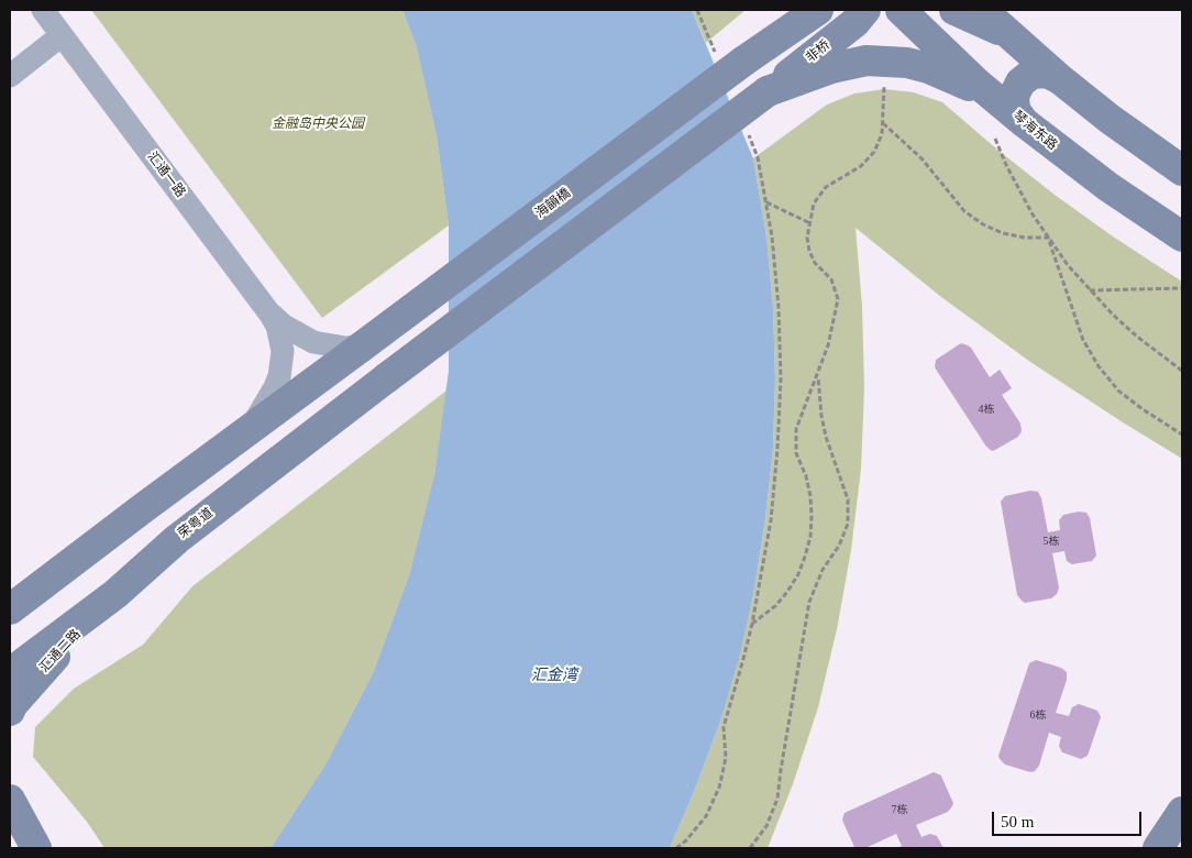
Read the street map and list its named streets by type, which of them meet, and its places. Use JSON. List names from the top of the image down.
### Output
{
  "streets": {
    "main road": [
      "非桥",
      "琴海东路",
      "海韻橋",
      "荣粤道",
      "汇通二路"
    ],
    "street": ["汇通一路"]
  },
  "crossings": [
    ["非桥", "荣粤道"],
    ["荣粤道", "汇通二路"]
  ],
  "water": ["汇金湾"],
  "parks": ["金融岛中央公园"],
  "house_numbers": [
    "4栋",
    "5栋",
    "6栋",
    "7栋"
  ],
  "scale_bar": "50 m"
}
